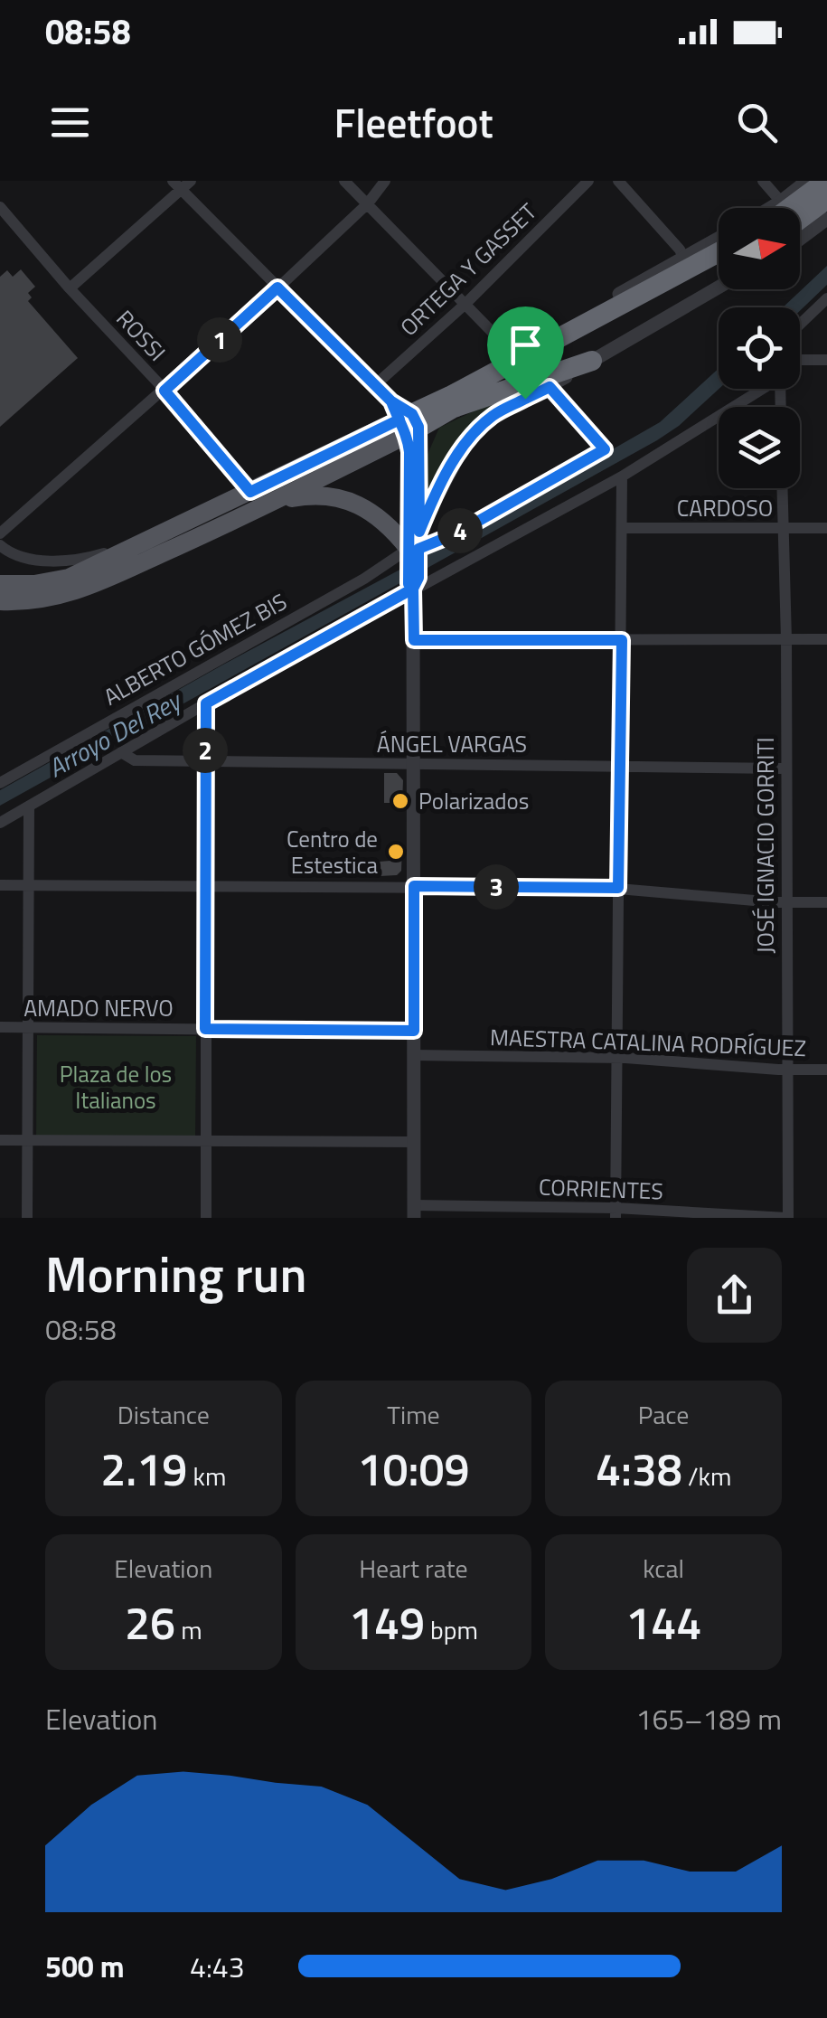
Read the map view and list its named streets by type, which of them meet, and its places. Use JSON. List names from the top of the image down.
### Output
{
  "streets": {
    "street": [
      "ORTEGA Y GASSET",
      "ROSSI",
      "CARDOSO",
      "ALBERTO GÓMEZ BIS",
      "ÁNGEL VARGAS",
      "JOSÉ IGNACIO GORRITI",
      "AMADO NERVO",
      "MAESTRA CATALINA RODRÍGUEZ",
      "CORRIENTES"
    ]
  },
  "crossings": [
    ["CARDOSO", "JOSÉ IGNACIO GORRITI"],
    ["ÁNGEL VARGAS", "JOSÉ IGNACIO GORRITI"],
    ["JOSÉ IGNACIO GORRITI", "MAESTRA CATALINA RODRÍGUEZ"],
    ["JOSÉ IGNACIO GORRITI", "CORRIENTES"]
  ],
  "water": ["Arroyo Del Rey"],
  "parks": ["Plaza de los Italianos"],
  "places": ["Polarizados", "Centro de Estestica"],
  "north": "right",
  "page": {
    "status": "08:58",
    "header": "Fleetfoot",
    "pins": [
      "1",
      "4",
      "2",
      "3"
    ],
    "heading": ["Morning run", "08:58"],
    "stats": [
      ["Distance", "2.19 km"],
      ["Time", "10:09"],
      ["Pace", "4:38 /km"],
      ["Elevation", "26 m"],
      ["Heart rate", "149 bpm"],
      ["kcal", "144"]
    ],
    "chart": ["Elevation", "165–189 m"],
    "list": [
      {
        "name": "500 m",
        "note": "4:43"
      }
    ]
  }
}
